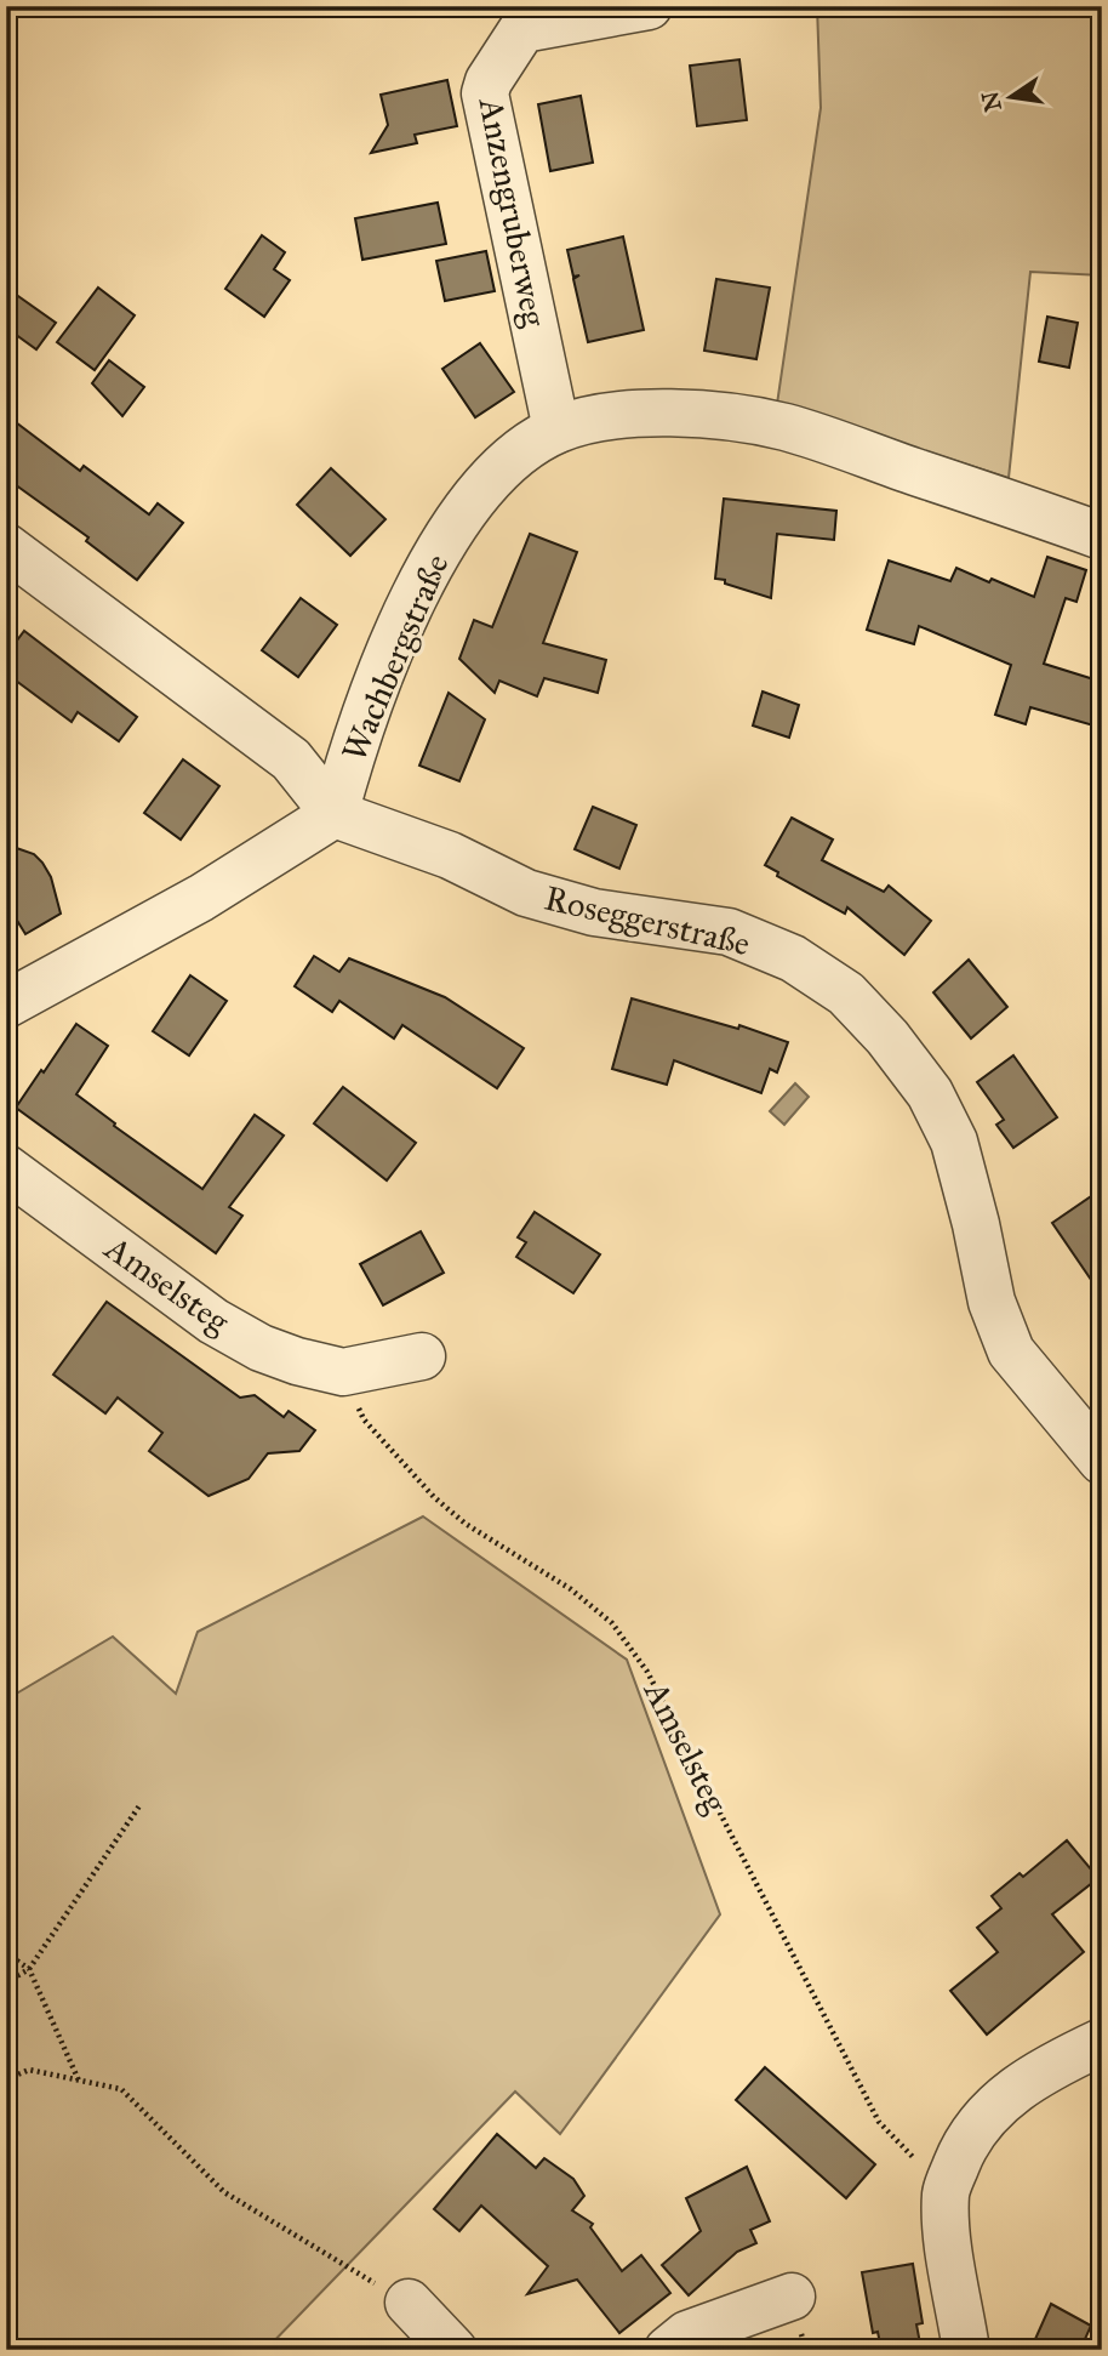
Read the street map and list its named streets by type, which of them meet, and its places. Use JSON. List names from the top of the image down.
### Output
{
  "streets": {
    "street": [
      "Anzengruberweg",
      "Wachbergstraße",
      "Roseggerstraße",
      "Amselsteg"
    ]
  },
  "crossings": [
    ["Anzengruberweg", "Wachbergstraße"],
    ["Wachbergstraße", "Roseggerstraße"]
  ],
  "north": "left"
}
